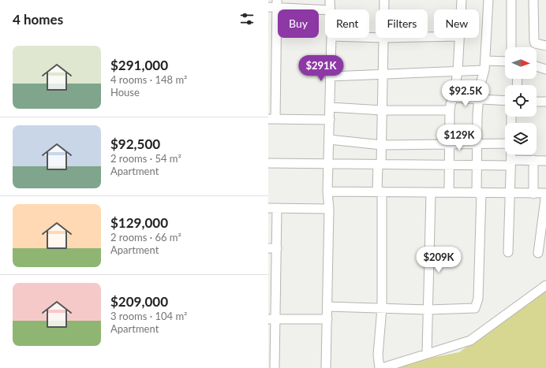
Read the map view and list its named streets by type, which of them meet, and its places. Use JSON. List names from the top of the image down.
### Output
{
  "north": "right",
  "page": {
    "heading": "4 homes",
    "chip": [
      "Buy",
      "Rent",
      "Filters",
      "New"
    ],
    "list": [
      {
        "name": "$291,000",
        "note": "4 rooms · 148 m² · House"
      },
      {
        "name": "$92,500",
        "note": "2 rooms · 54 m² · Apartment"
      },
      {
        "name": "$129,000",
        "note": "2 rooms · 66 m² · Apartment"
      },
      {
        "name": "$209,000",
        "note": "3 rooms · 104 m² · Apartment"
      }
    ],
    "price": [
      "$291K",
      "$92.5K",
      "$129K",
      "$209K"
    ]
  }
}
